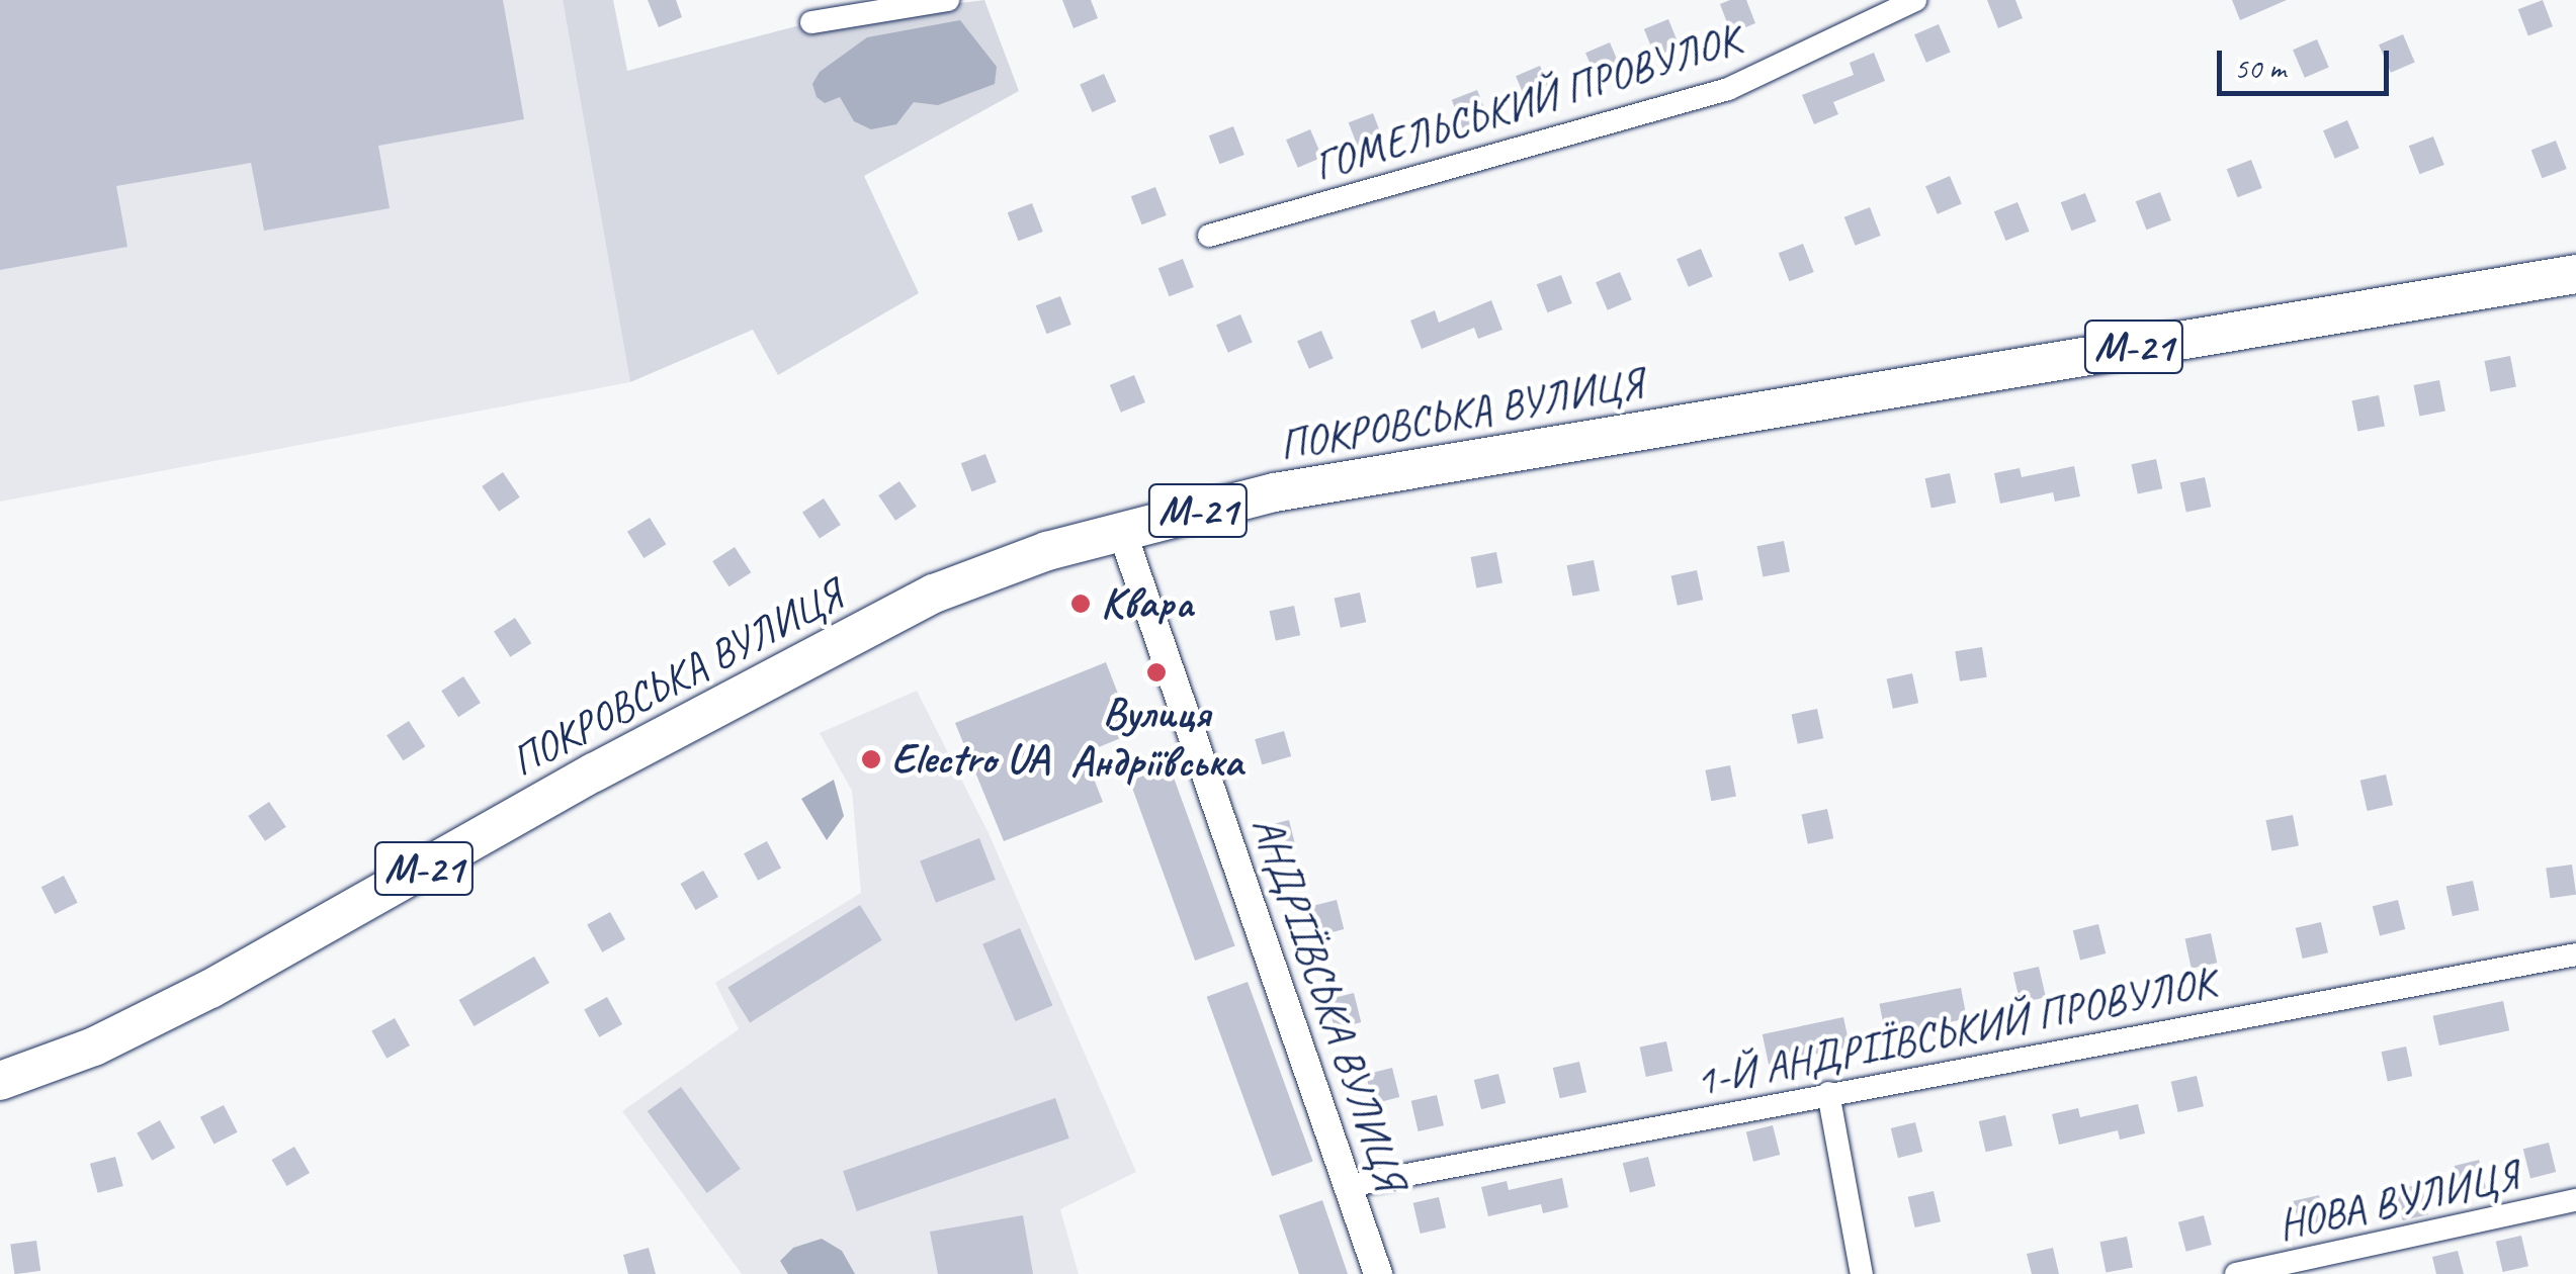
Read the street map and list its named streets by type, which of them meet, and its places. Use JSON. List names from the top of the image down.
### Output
{
  "streets": {
    "highway": ["М-21", "ПОКРОВСЬКА ВУЛИЦЯ"],
    "street": [
      "ГОМЕЛЬСЬКИЙ ПРОВУЛОК",
      "АНДРІЇВСЬКА ВУЛИЦЯ",
      "1-Й АНДРІЇВСЬКИЙ ПРОВУЛОК",
      "НОВА ВУЛИЦЯ"
    ]
  },
  "crossings": [
    ["ПОКРОВСЬКА ВУЛИЦЯ", "АНДРІЇВСЬКА ВУЛИЦЯ"],
    ["АНДРІЇВСЬКА ВУЛИЦЯ", "1-Й АНДРІЇВСЬКИЙ ПРОВУЛОК"]
  ],
  "places": ["Квара", "Вулиця Андріївська", "Electro UA"],
  "scale_bar": "50 m"
}
